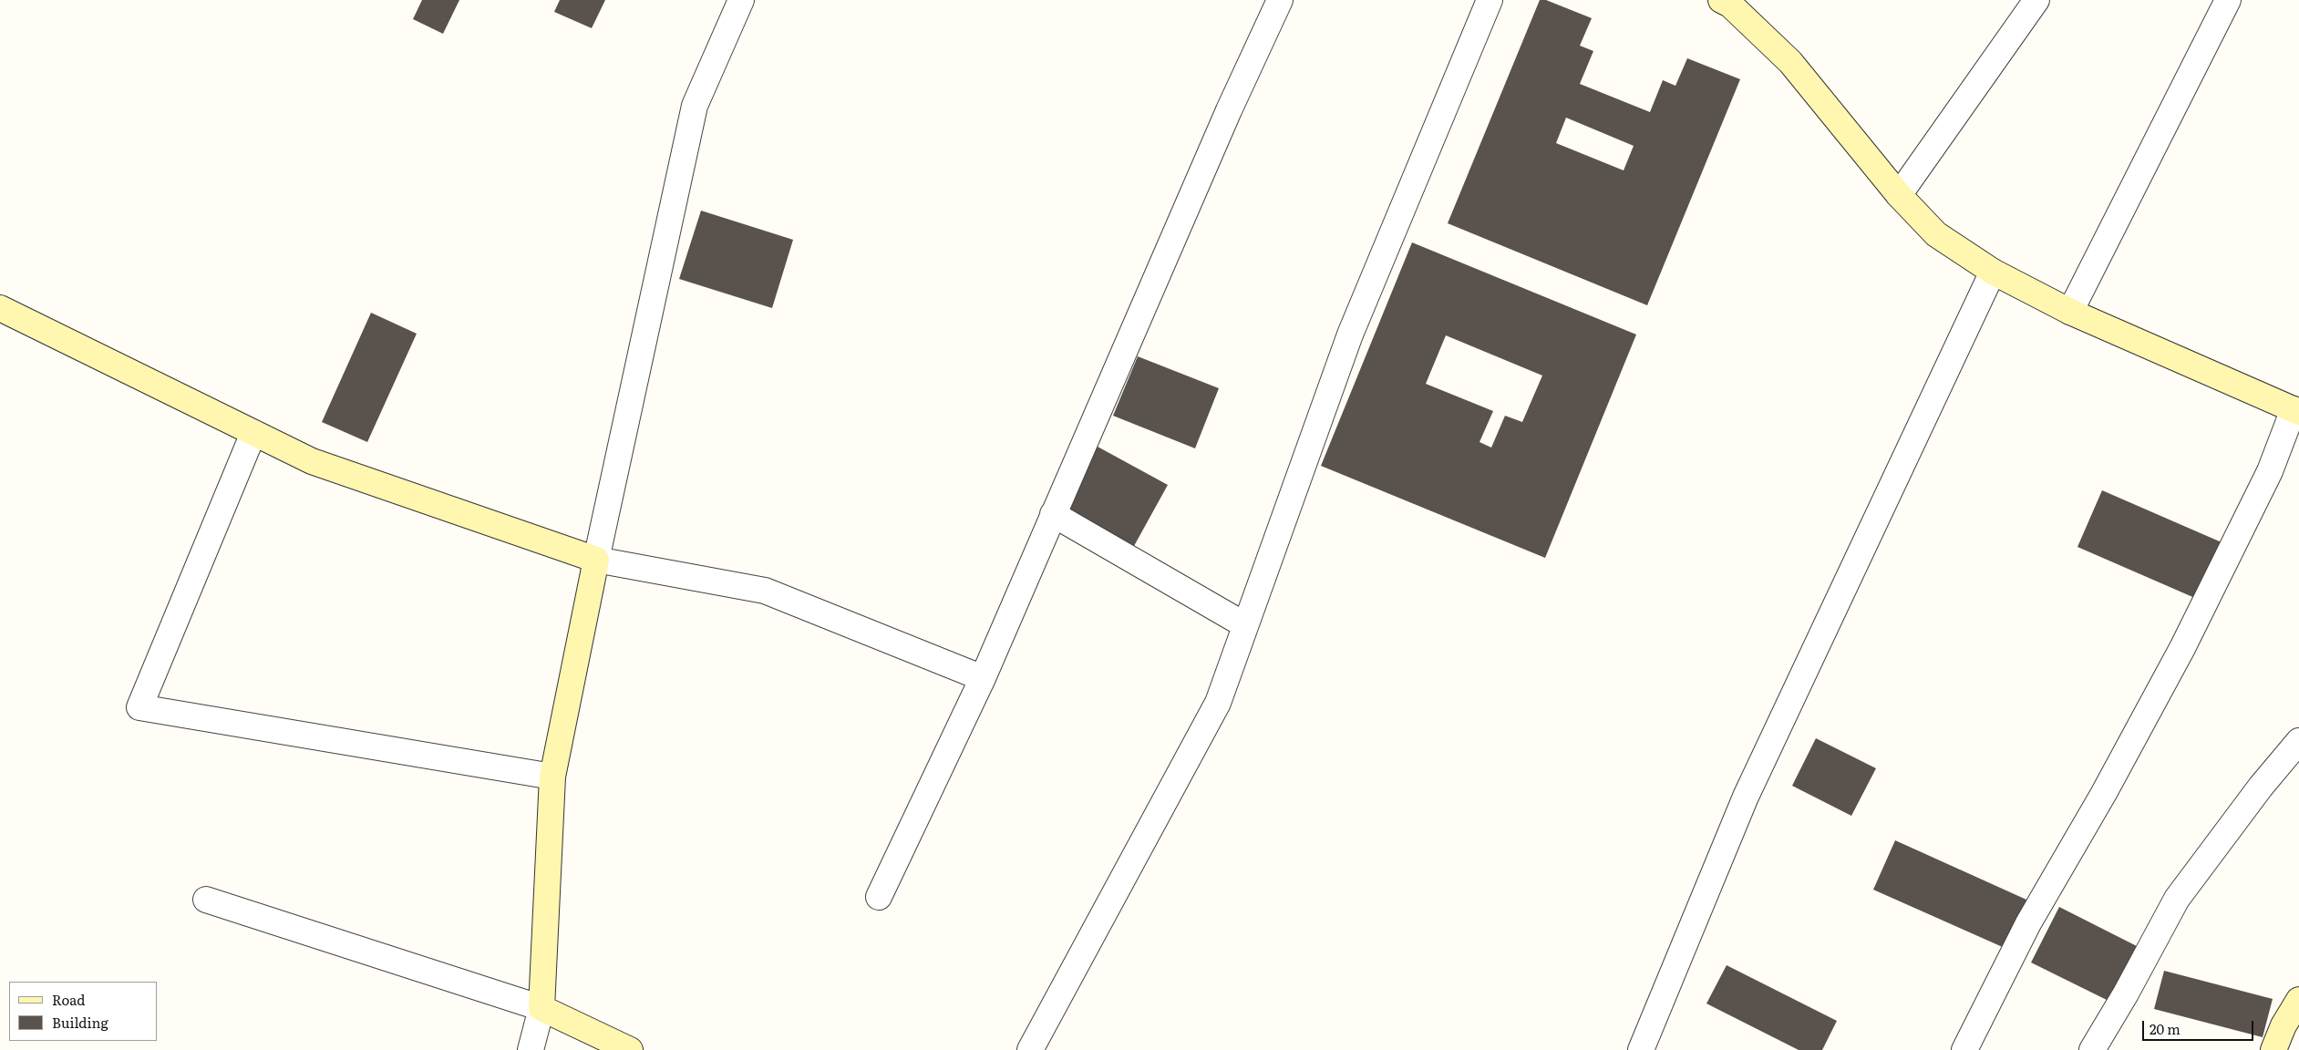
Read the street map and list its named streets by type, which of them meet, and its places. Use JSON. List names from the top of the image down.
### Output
{
  "legend": ["Road", "Building"],
  "scale_bar": "20 m"
}
